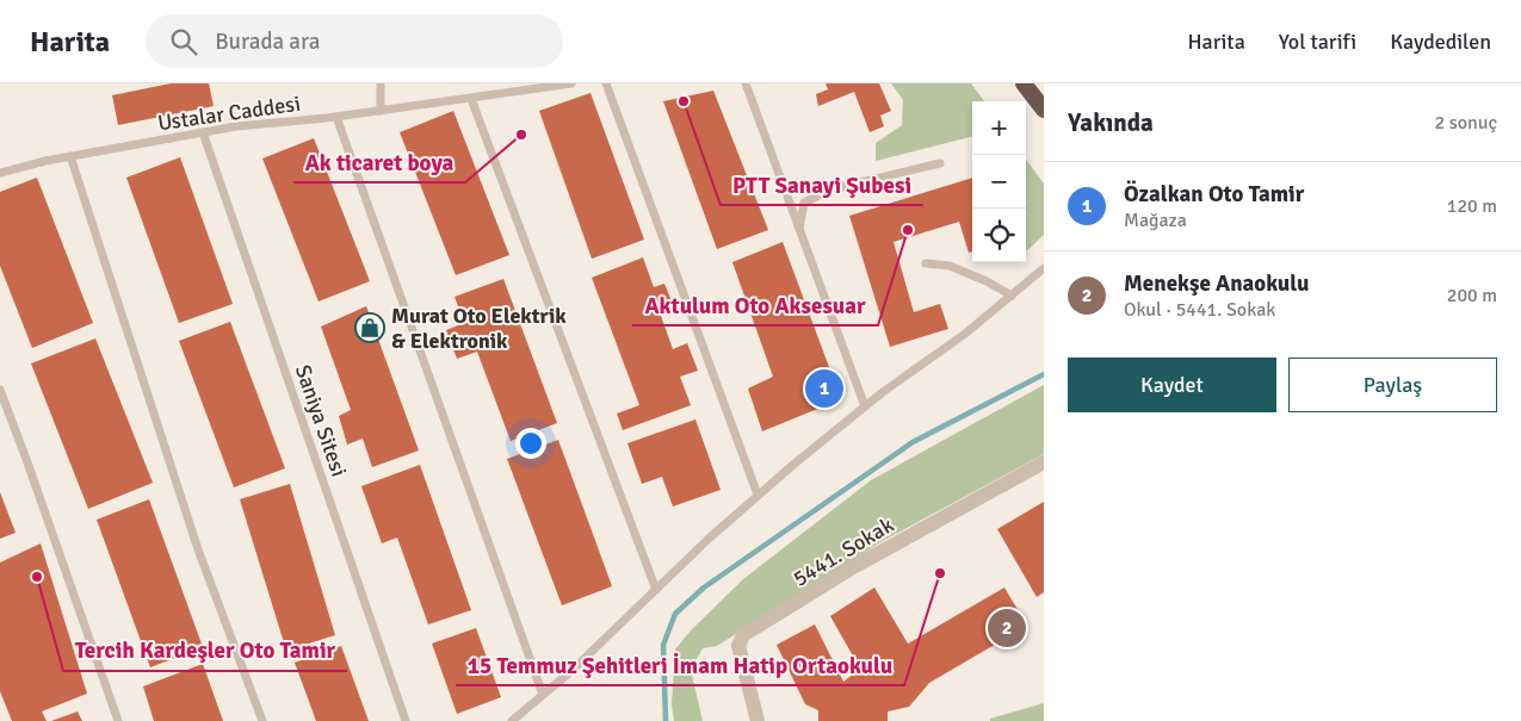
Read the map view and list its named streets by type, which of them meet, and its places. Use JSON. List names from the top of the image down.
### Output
{
  "streets": {
    "street": ["5441. Sokak"],
    "lane": ["Ustalar Caddesi", "Saniya Sitesi"]
  },
  "crossings": [
    ["Ustalar Caddesi", "Saniya Sitesi"]
  ],
  "places": {
    "other": [
      "PTT Sanayi Şubesi",
      "Ak ticaret boya",
      "Aktulum Oto Aksesuar",
      "15 Temmuz Şehitleri İmam Hatip Ortaokulu",
      "Tercih Kardeşler Oto Tamir"
    ],
    "shop": ["Murat Oto Elektrik & Elektronik"]
  },
  "page": {
    "header": "Harita",
    "search": "Burada ara",
    "nav": ["Harita", "Yol tarifi", "Kaydedilen"],
    "heading": ["Yakında", "2 sonuç"],
    "map_buttons": ["+", "−"],
    "list": [
      {
        "mark": "1",
        "name": "Özalkan Oto Tamir",
        "note": "Mağaza",
        "value": "120 m"
      },
      {
        "mark": "2",
        "name": "Menekşe Anaokulu",
        "note": "Okul · 5441. Sokak",
        "value": "200 m"
      }
    ],
    "buttons": ["Kaydet", "Paylaş"],
    "pins": ["1", "2"]
  }
}
